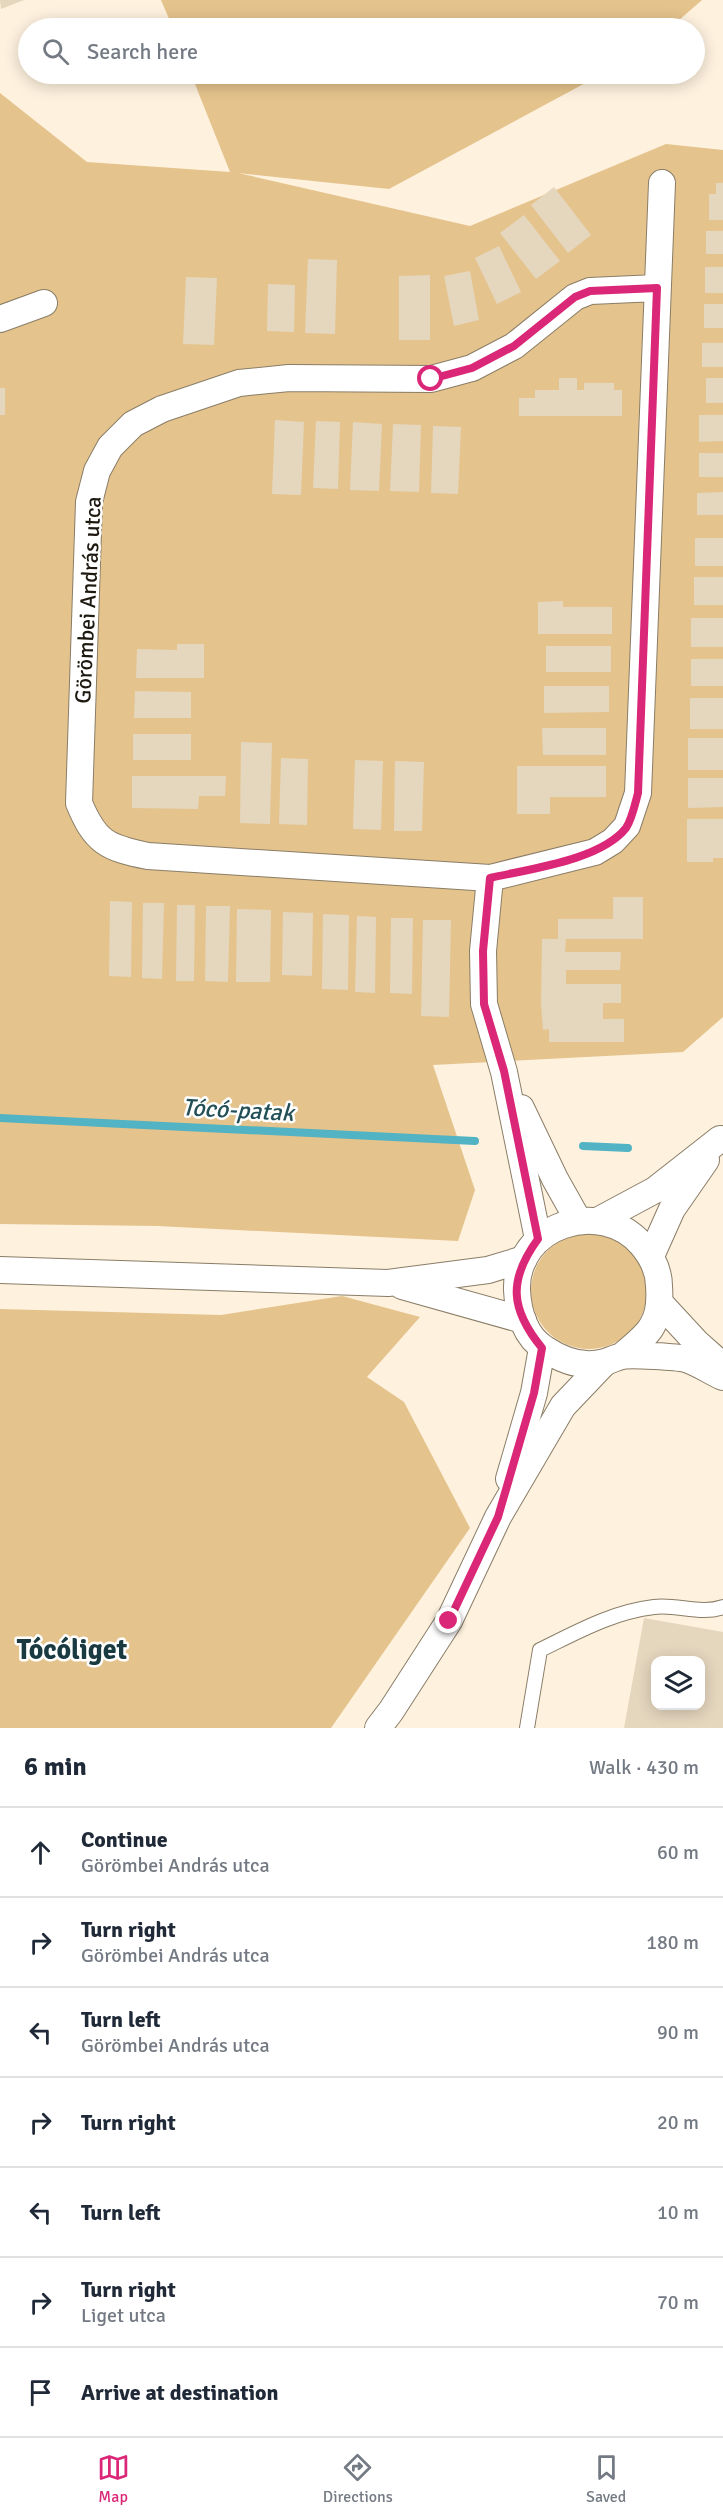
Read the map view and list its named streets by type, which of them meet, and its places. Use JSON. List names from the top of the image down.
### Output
{
  "streets": {
    "street": ["Görömbei András utca"]
  },
  "districts": ["Tócóliget"],
  "water": ["Tócó-patak"],
  "page": {
    "search": "Search here",
    "heading": ["6 min", "Walk · 430 m"],
    "list": [
      ["Continue", "Görömbei András utca", "60 m"],
      ["Turn right", "Görömbei András utca", "180 m"],
      ["Turn left", "Görömbei András utca", "90 m"],
      ["Turn right", "20 m"],
      ["Turn left", "10 m"],
      ["Turn right", "Liget utca", "70 m"],
      "Arrive at destination"
    ],
    "nav": ["Map", "Directions", "Saved"]
  }
}
